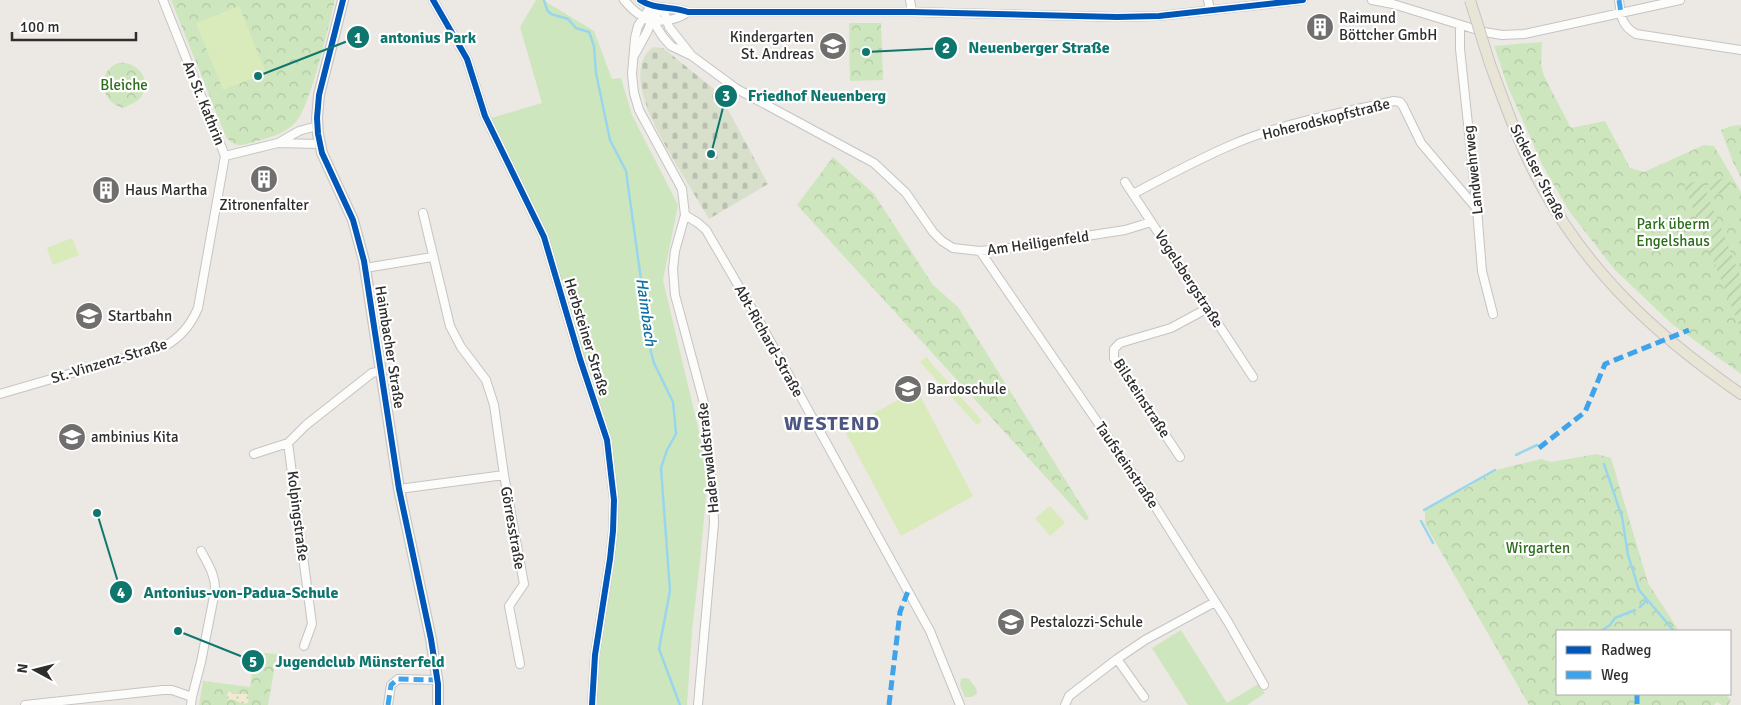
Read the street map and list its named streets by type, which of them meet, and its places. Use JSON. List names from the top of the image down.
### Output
{
  "streets": {
    "main road": ["Sickelser Straße", "Haimbacher Straße"],
    "street": [
      "An St. Kathrin",
      "Hoherodskopfstraße",
      "Landwehrweg",
      "Am Heiligenfeld",
      "Vogelsbergstraße",
      "Herbsteiner Straße",
      "Abt-Richard-Straße",
      "St.-Vinzenz-Straße",
      "Bilsteinstraße",
      "Haderwaldstraße",
      "Taufsteinstraße",
      "Kolpingstraße",
      "Görresstraße"
    ]
  },
  "crossings": [
    ["An St. Kathrin", "Haimbacher Straße"],
    ["An St. Kathrin", "St.-Vinzenz-Straße"],
    ["Hoherodskopfstraße", "Landwehrweg"],
    ["Hoherodskopfstraße", "Vogelsbergstraße"],
    ["Am Heiligenfeld", "Vogelsbergstraße"],
    ["Am Heiligenfeld", "Taufsteinstraße"],
    ["Vogelsbergstraße", "Bilsteinstraße"],
    ["Abt-Richard-Straße", "Haderwaldstraße"],
    ["Haimbacher Straße", "Görresstraße"]
  ],
  "districts": ["WESTEND"],
  "water": ["Haimbach"],
  "parks": ["Bleiche", "Park überm Engelshaus", "Wirgarten"],
  "places": {
    "building": ["Raimund Böttcher GmbH", "Zitronenfalter", "Haus Martha"],
    "school or university": [
      "Kindergarten St. Andreas",
      "Startbahn",
      "Bardoschule",
      "ambinius Kita",
      "Pestalozzi-Schule"
    ],
    "other": [
      "Neuenberger Straße",
      "antonius Park",
      "Friedhof Neuenberg",
      "Antonius-von-Padua-Schule",
      "Jugendclub Münsterfeld"
    ]
  },
  "legend": ["Radweg", "Weg"],
  "scale_bar": "100 m",
  "north": "left"
}
